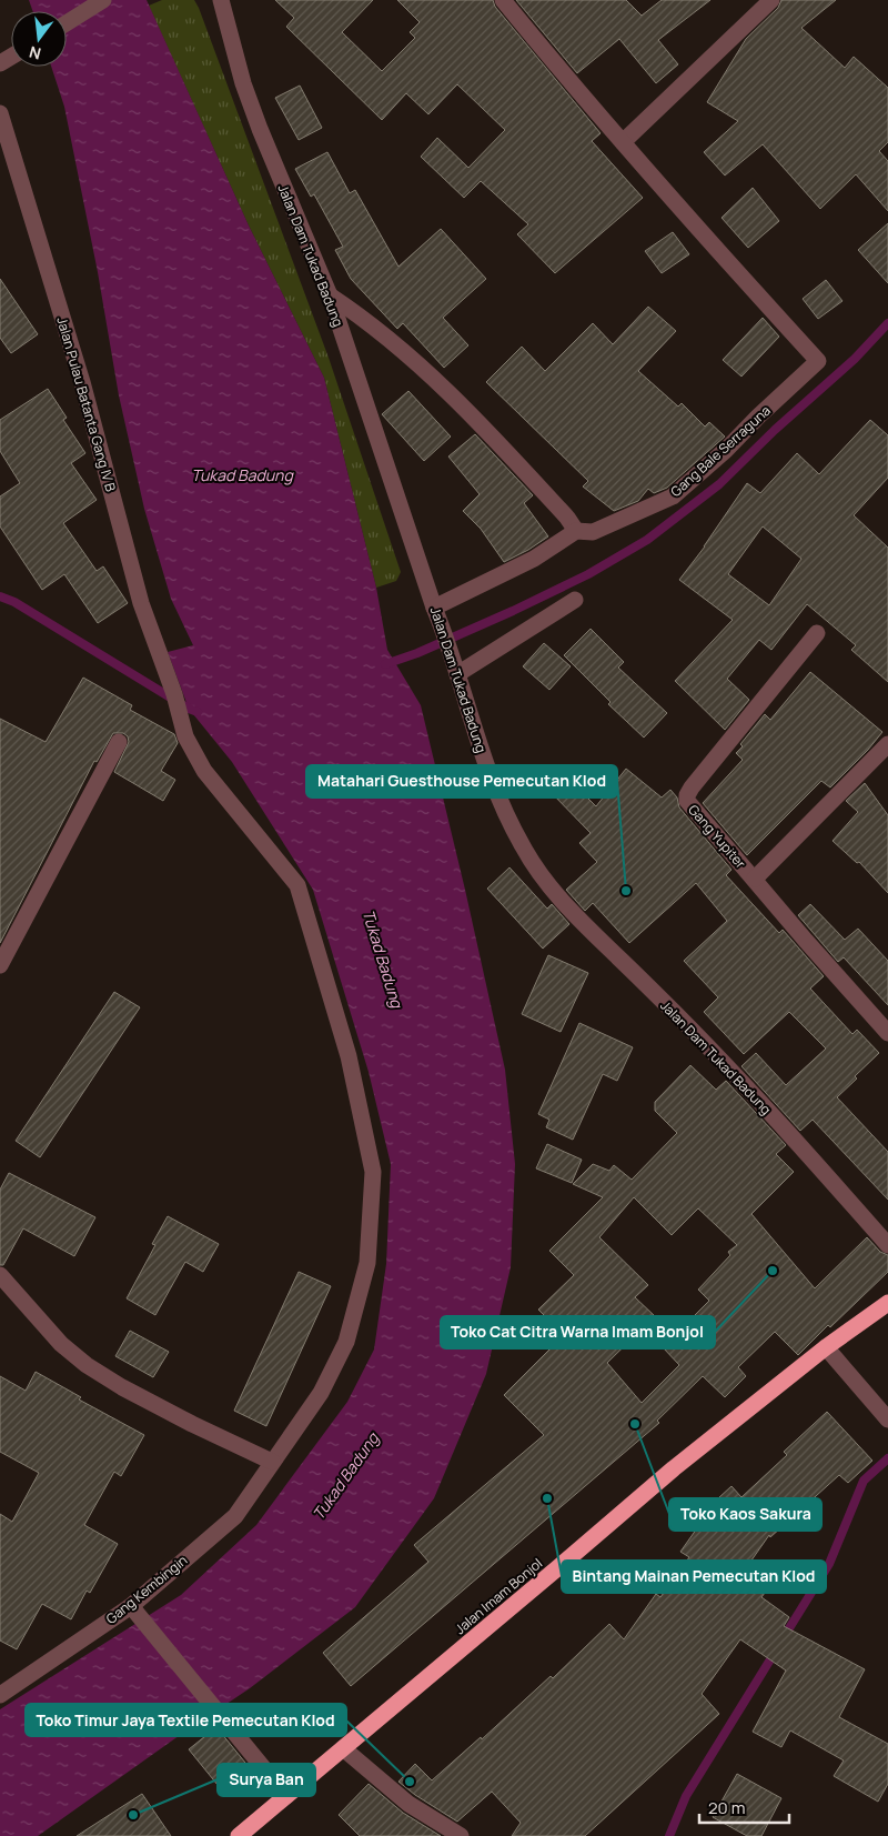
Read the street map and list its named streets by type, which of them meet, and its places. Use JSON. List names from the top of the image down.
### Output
{
  "streets": {
    "highway": ["Jalan Imam Bonjol"],
    "street": [
      "Jalan Dam Tukad Badung",
      "Jalan Pulau Batanta Gang IV B",
      "Gang Bale Serraguna",
      "Gang Yupiter",
      "Gang Kembingin"
    ]
  },
  "crossings": [
    ["Jalan Dam Tukad Badung", "Gang Bale Serraguna"],
    ["Jalan Pulau Batanta Gang IV B", "Gang Kembingin"]
  ],
  "water": ["Tukad Badung"],
  "places": [
    "Matahari Guesthouse Pemecutan Klod",
    "Toko Cat Citra Warna Imam Bonjol",
    "Toko Kaos Sakura",
    "Bintang Mainan Pemecutan Klod",
    "Toko Timur Jaya Textile Pemecutan Klod",
    "Surya Ban"
  ],
  "scale_bar": "20 m",
  "north": "bottom"
}
